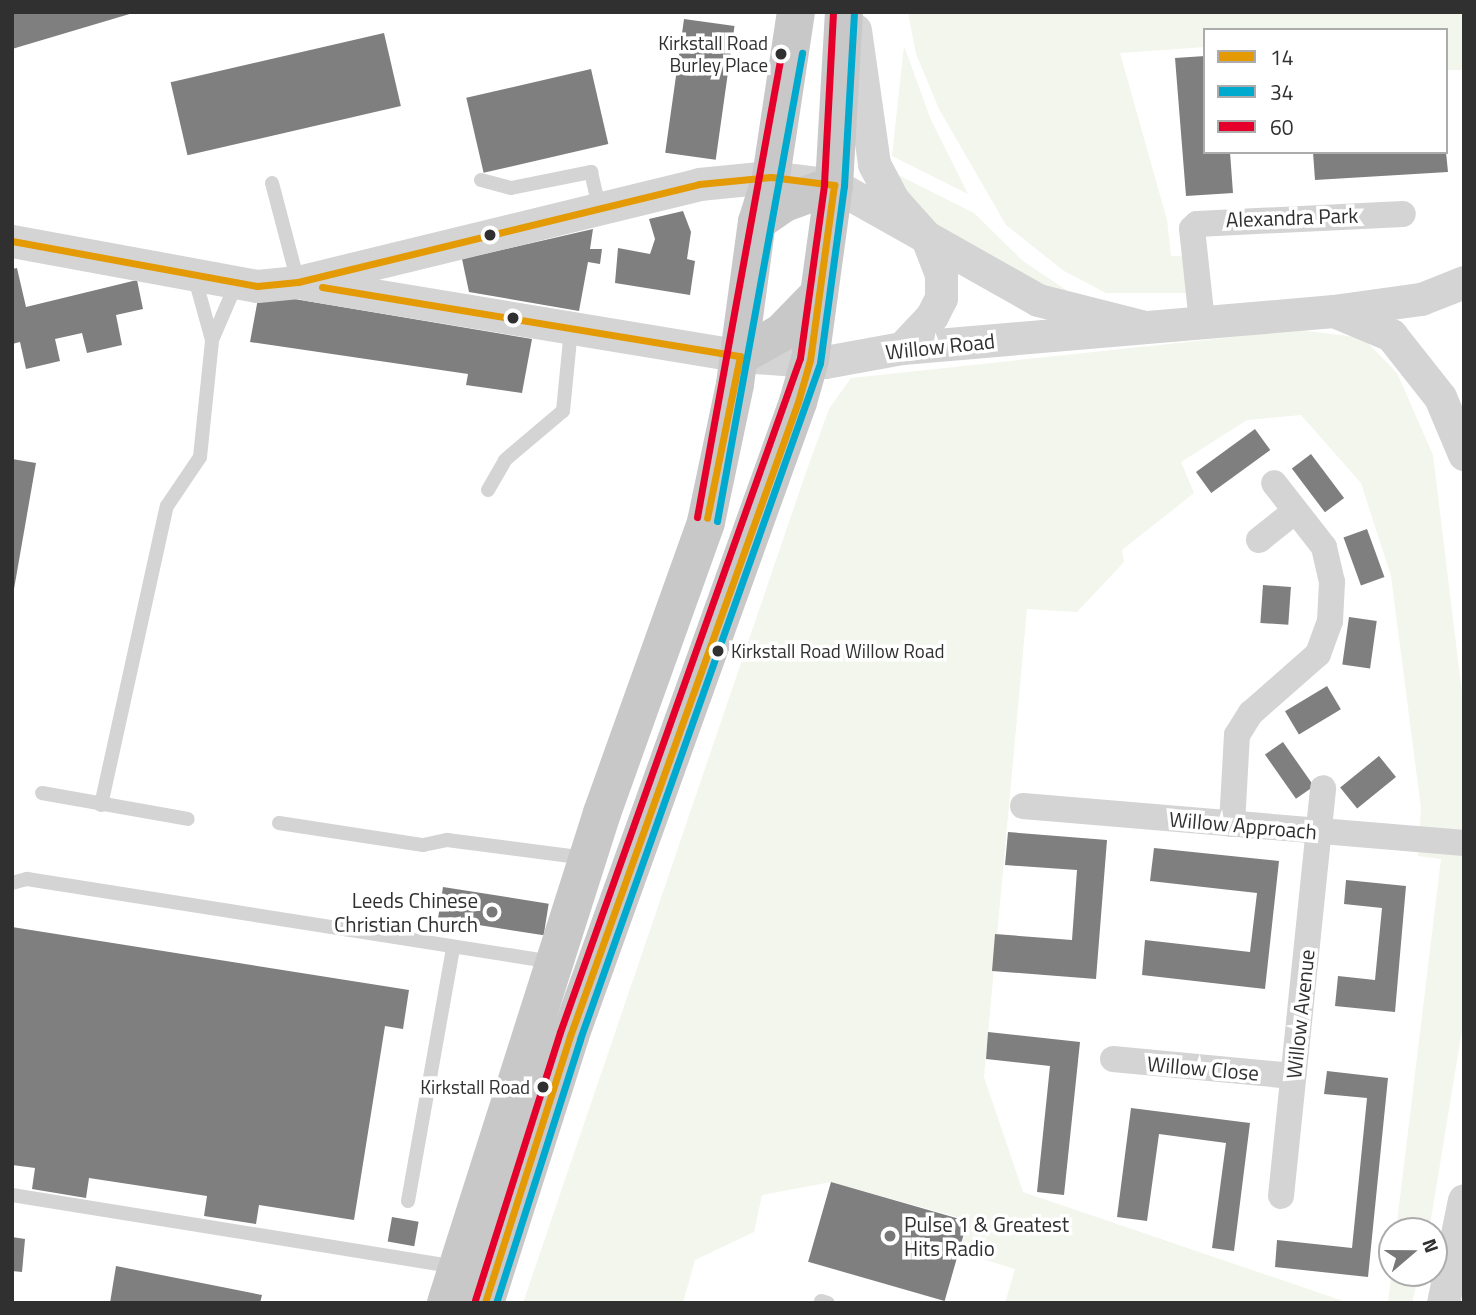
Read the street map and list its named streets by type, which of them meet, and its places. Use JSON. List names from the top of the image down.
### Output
{
  "streets": {
    "street": [
      "Alexandra Park",
      "Willow Road",
      "Willow Approach",
      "Willow Avenue",
      "Willow Close"
    ]
  },
  "crossings": [
    ["Alexandra Park", "Willow Road"],
    ["Willow Approach", "Willow Avenue"],
    ["Willow Avenue", "Willow Close"]
  ],
  "places": [
    "Kirkstall Road Burley Place",
    "Kirkstall Road Willow Road",
    "Leeds Chinese Christian Church",
    "Kirkstall Road",
    "Pulse 1 & Greatest Hits Radio"
  ],
  "lines": ["transit line 60", "transit line 34", "transit line 14"],
  "legend": ["14", "34", "60"],
  "north": "right"
}
